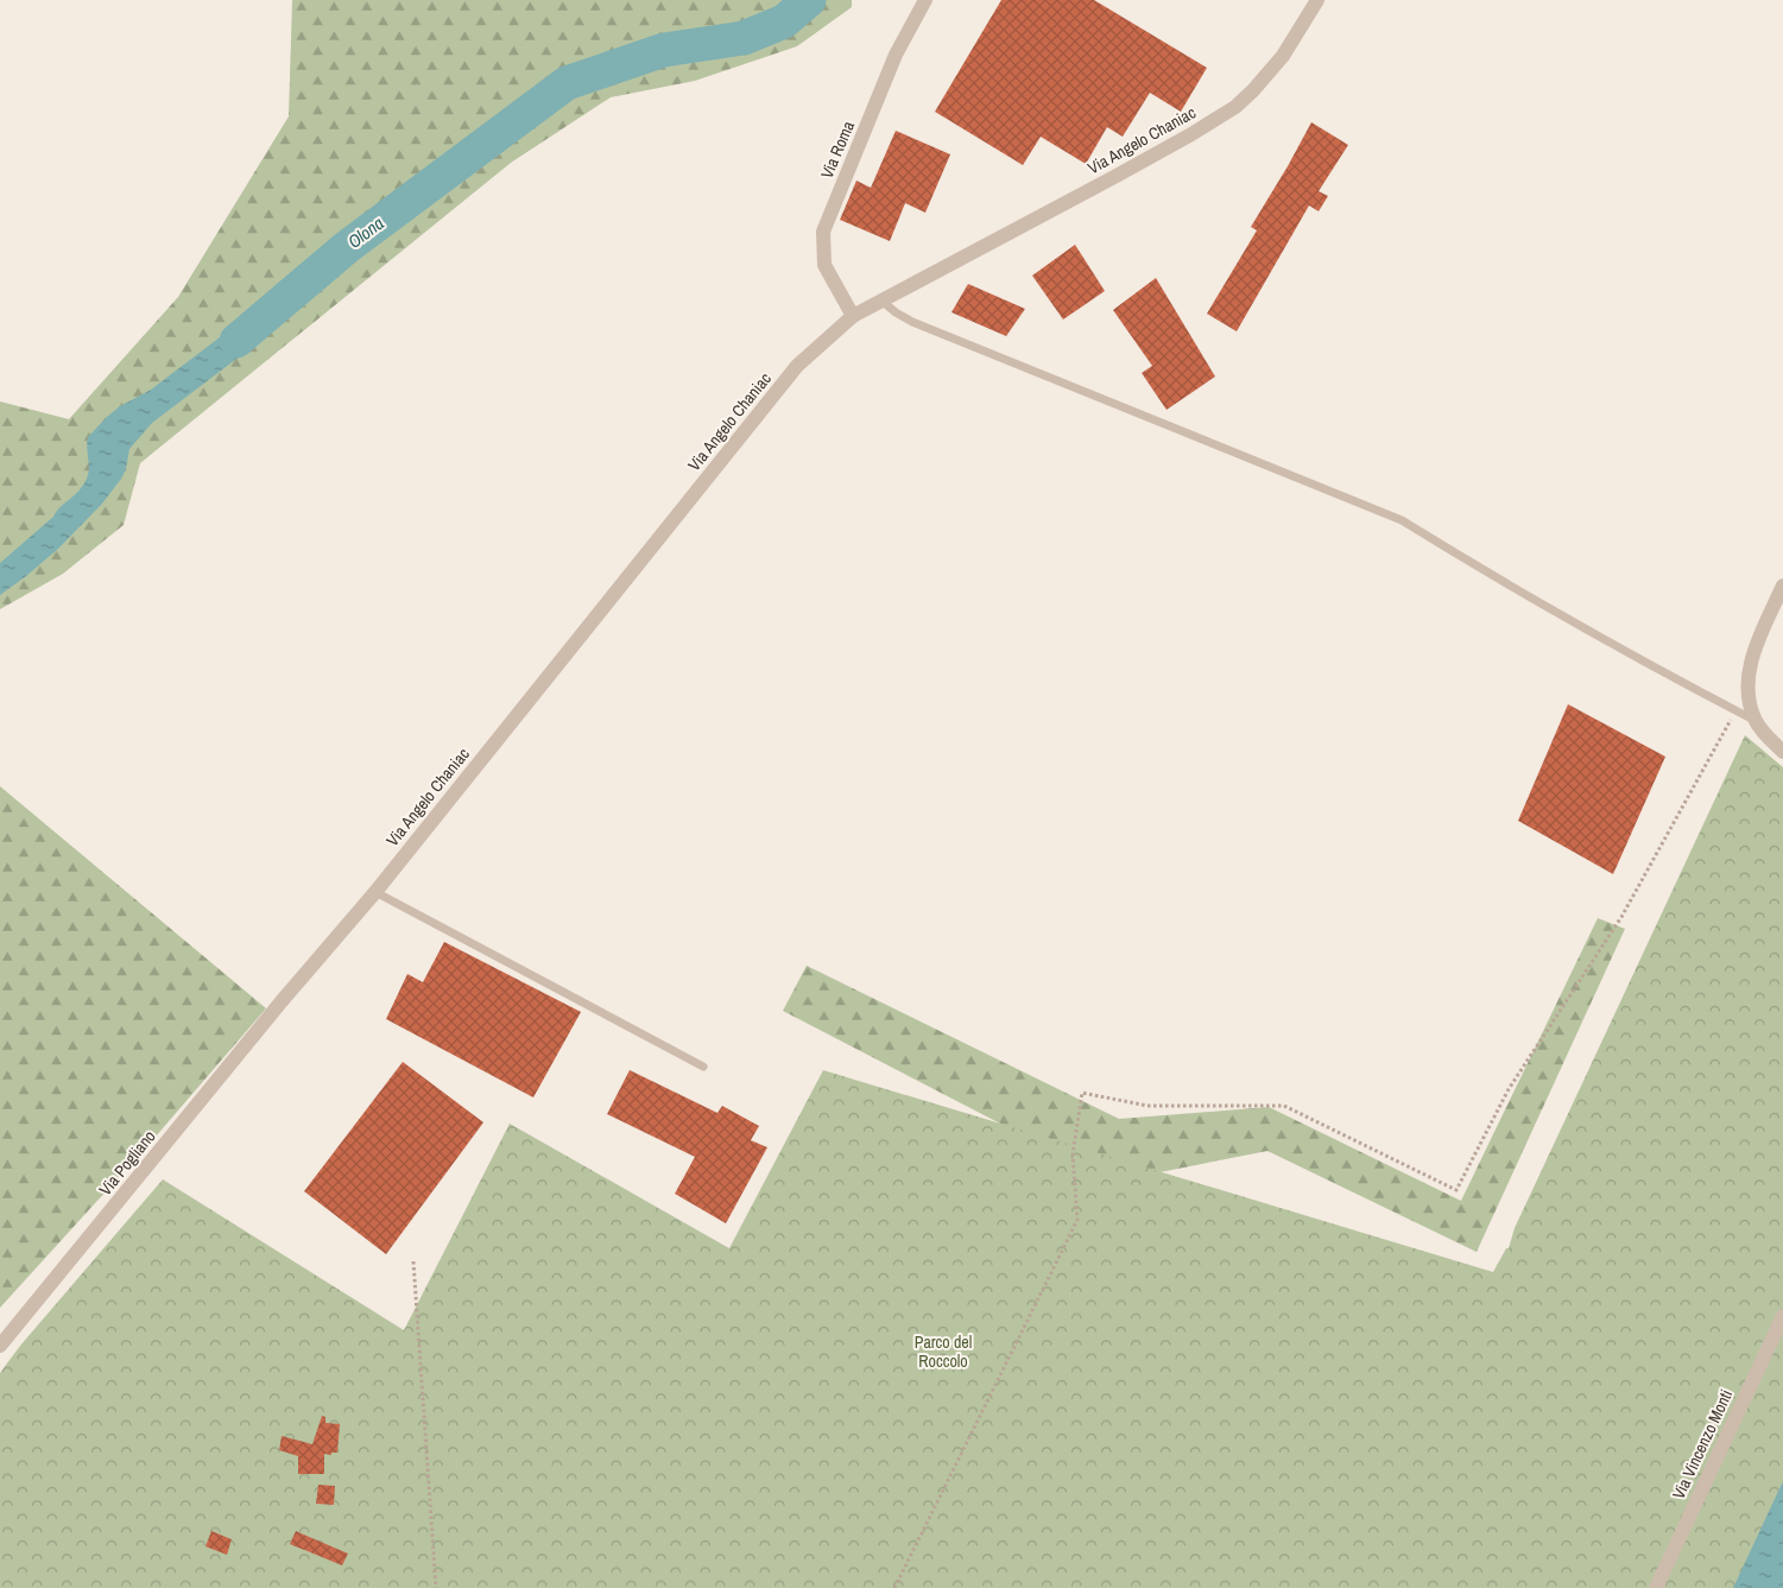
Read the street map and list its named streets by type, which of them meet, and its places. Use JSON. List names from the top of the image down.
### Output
{
  "streets": {
    "street": [
      "Via Angelo Chaniac",
      "Via Roma",
      "Via Pogliano",
      "Via Vincenzo Monti"
    ]
  },
  "crossings": [
    ["Via Angelo Chaniac", "Via Roma"],
    ["Via Angelo Chaniac", "Via Pogliano"]
  ],
  "water": ["Olona"],
  "parks": ["Parco del Roccolo"]
}
